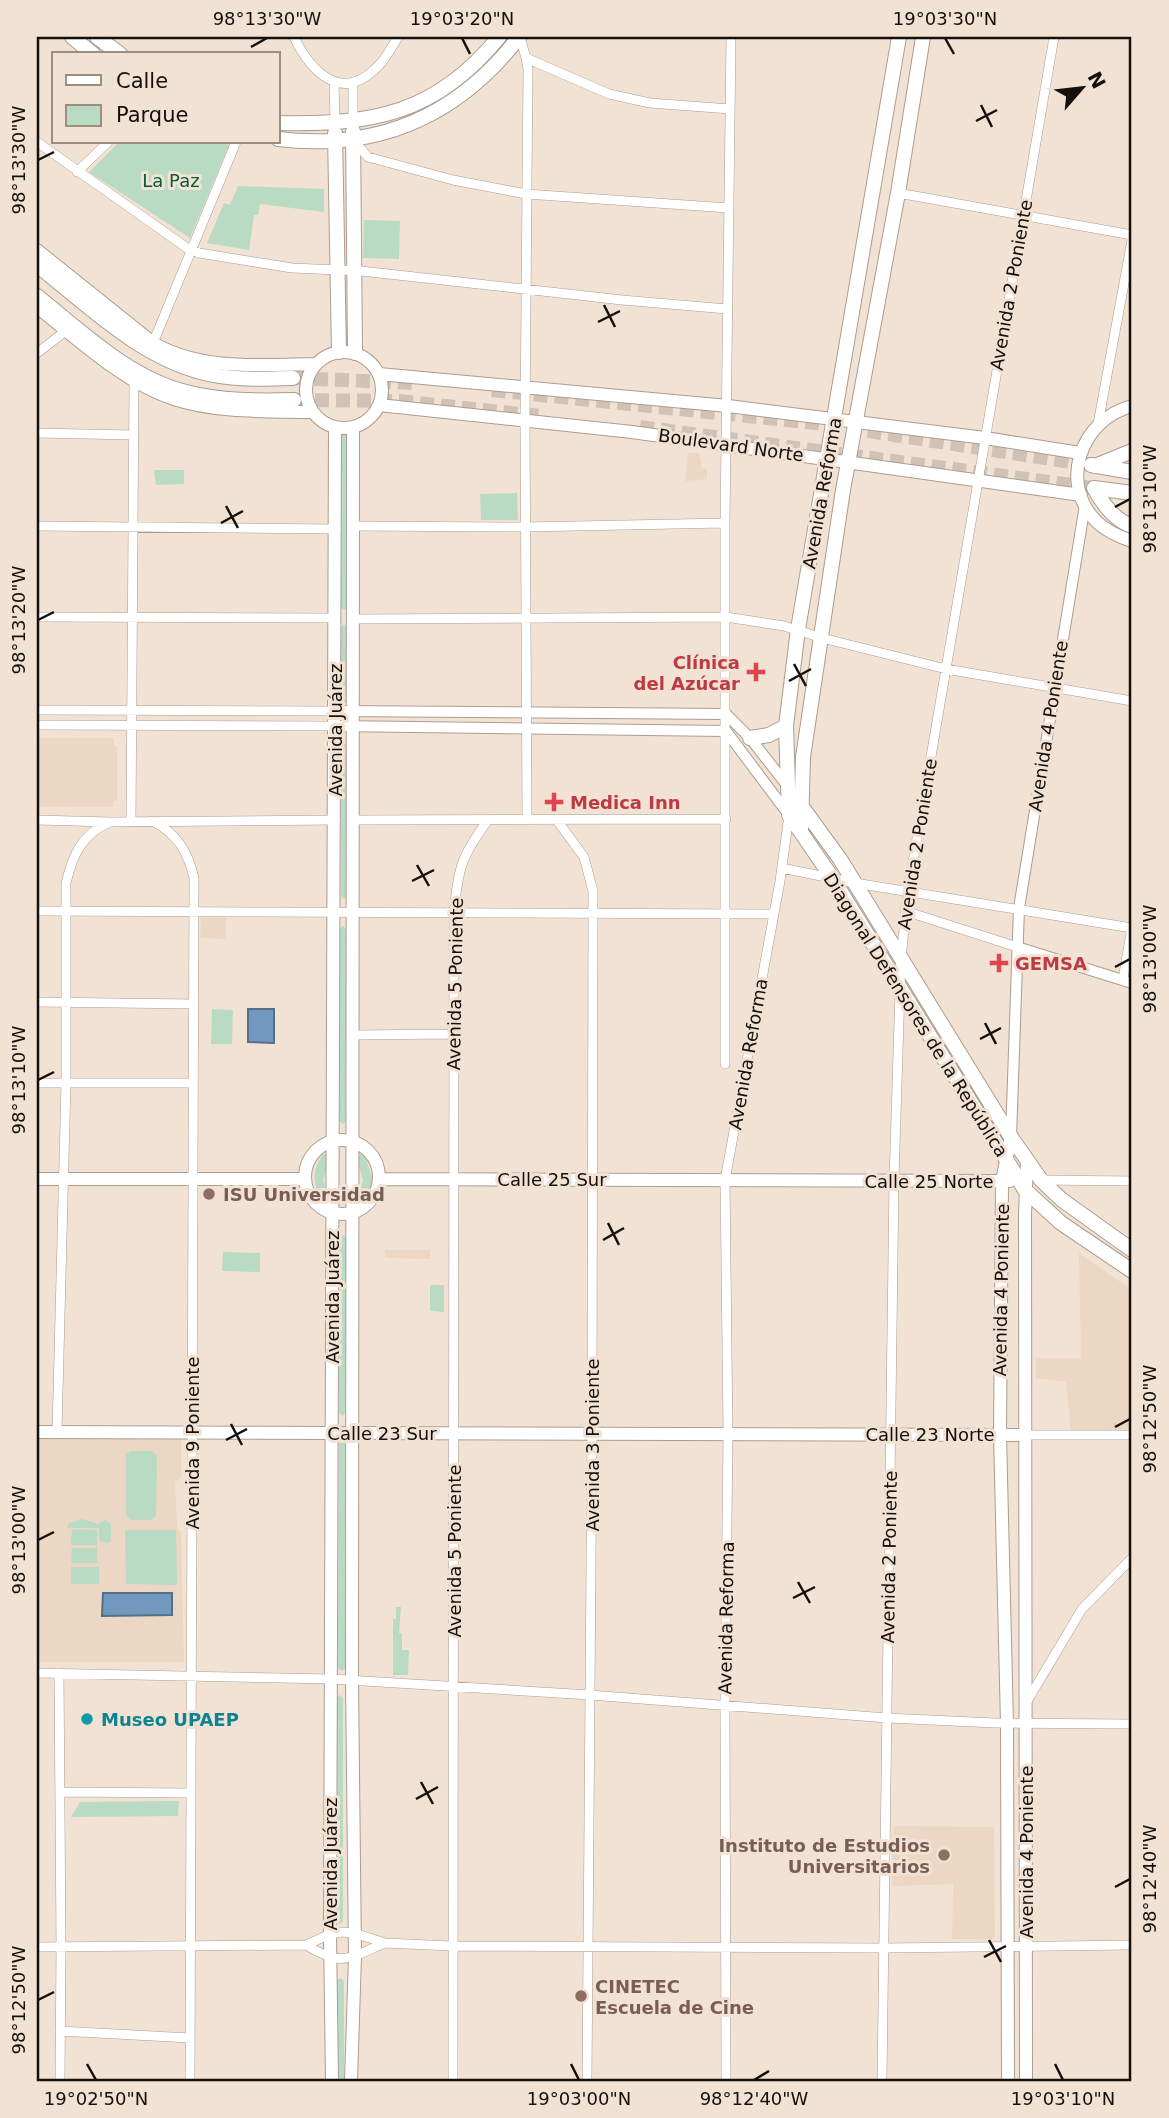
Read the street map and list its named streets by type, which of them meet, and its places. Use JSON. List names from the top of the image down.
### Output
{
  "streets": {
    "main road": [
      "Boulevard Norte",
      "Avenida Reforma",
      "Avenida 4 Poniente",
      "Avenida Juárez",
      "Diagonal Defensores de la República",
      "Calle 25 Sur",
      "Calle 25 Norte",
      "Calle 23 Sur",
      "Calle 23 Norte"
    ],
    "street": [
      "Avenida 2 Poniente",
      "Avenida 5 Poniente",
      "Avenida 9 Poniente",
      "Avenida 3 Poniente"
    ]
  },
  "crossings": [
    ["Avenida 2 Poniente", "Boulevard Norte"],
    ["Avenida 2 Poniente", "Diagonal Defensores de la República"],
    ["Avenida 2 Poniente", "Calle 25 Norte"],
    ["Avenida 2 Poniente", "Calle 23 Norte"],
    ["Boulevard Norte", "Avenida Reforma"],
    ["Boulevard Norte", "Avenida 4 Poniente"],
    ["Boulevard Norte", "Avenida Juárez"],
    ["Avenida Reforma", "Diagonal Defensores de la República"],
    ["Avenida Reforma", "Calle 25 Sur"],
    ["Avenida Reforma", "Calle 25 Norte"],
    ["Avenida Reforma", "Calle 23 Sur"],
    ["Avenida Reforma", "Calle 23 Norte"],
    ["Avenida 4 Poniente", "Diagonal Defensores de la República"],
    ["Avenida 4 Poniente", "Calle 25 Norte"],
    ["Avenida 4 Poniente", "Calle 23 Norte"],
    ["Avenida Juárez", "Calle 23 Sur"],
    ["Avenida 5 Poniente", "Calle 25 Sur"],
    ["Avenida 5 Poniente", "Calle 23 Sur"],
    ["Diagonal Defensores de la República", "Calle 25 Norte"],
    ["Calle 25 Sur", "Calle 25 Norte"],
    ["Calle 25 Sur", "Avenida 3 Poniente"],
    ["Calle 23 Sur", "Calle 23 Norte"],
    ["Calle 23 Sur", "Avenida 9 Poniente"],
    ["Calle 23 Sur", "Avenida 3 Poniente"]
  ],
  "parks": ["La Paz"],
  "places": {
    "health": ["Clínica del Azúcar", "Medica Inn", "GEMSA"],
    "other": [
      "ISU Universidad",
      "Museo UPAEP",
      "Instituto de Estudios Universitarios",
      "CINETEC Escuela de Cine"
    ]
  },
  "legend": ["Calle", "Parque"],
  "north": "top right",
  "coordinates": [
    "98°13'30\"W",
    "19°03'20\"N",
    "19°03'30\"N",
    "98°13'10\"W",
    "98°13'20\"W",
    "98°13'00\"W",
    "98°12'50\"W",
    "98°12'40\"W",
    "19°02'50\"N",
    "19°03'00\"N",
    "19°03'10\"N"
  ]
}
